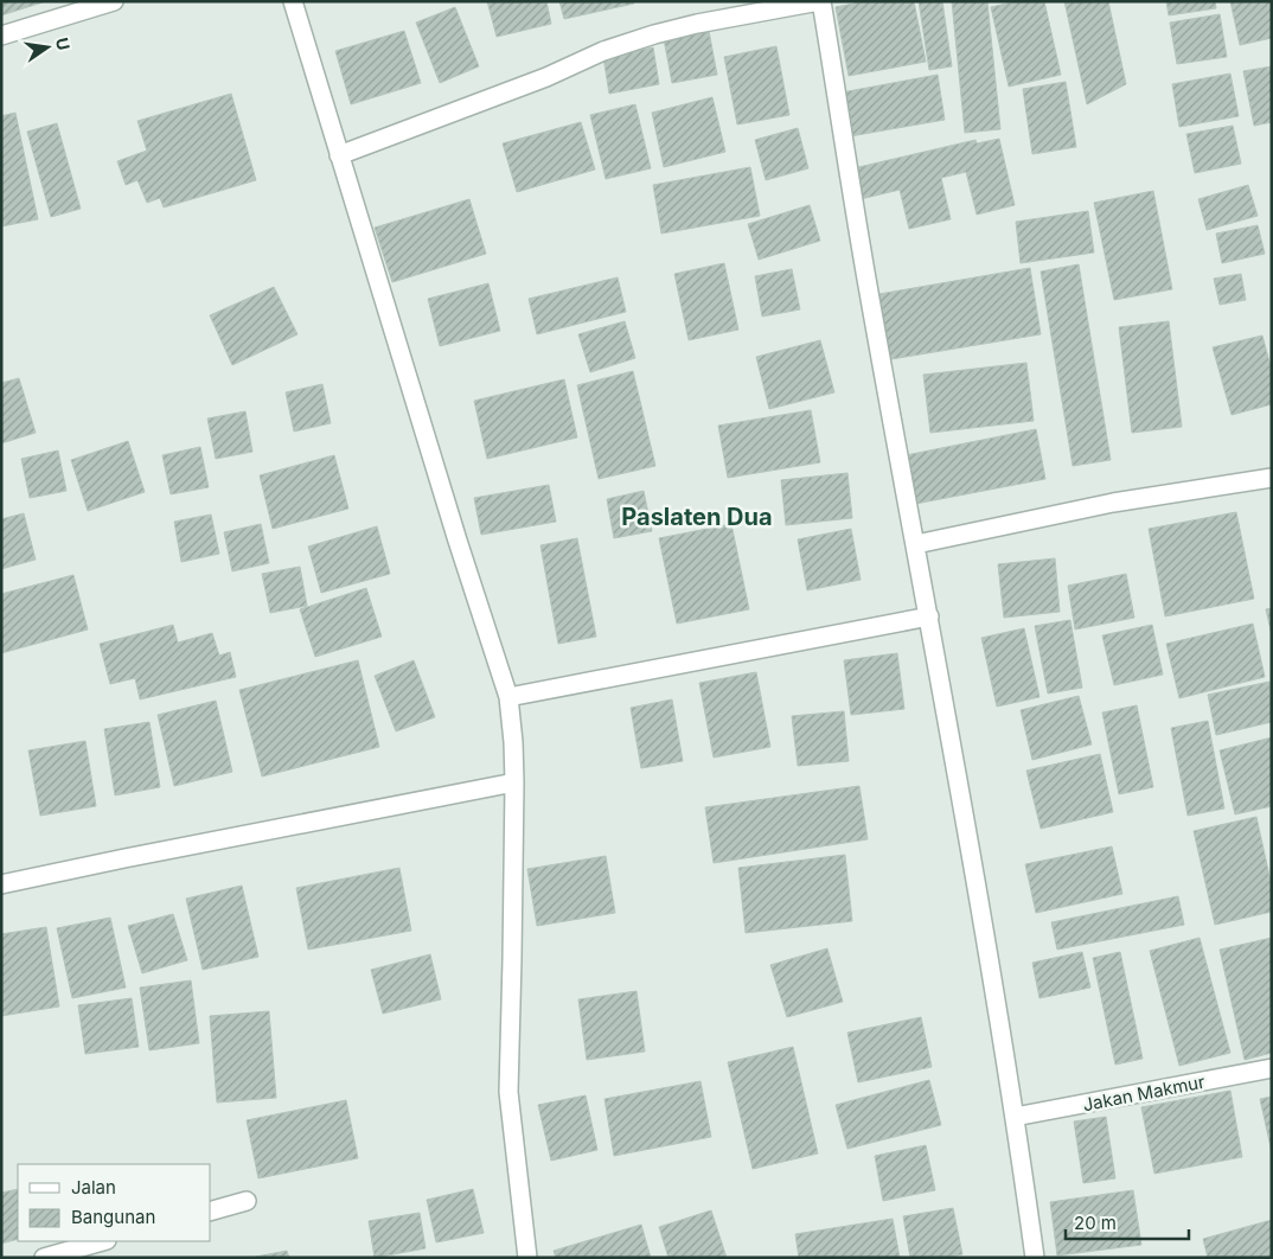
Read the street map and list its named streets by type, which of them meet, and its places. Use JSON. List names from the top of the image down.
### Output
{
  "streets": {
    "street": ["Jakan Makmur"]
  },
  "districts": ["Paslaten Dua"],
  "legend": ["Jalan", "Bangunan"],
  "scale_bar": "20 m",
  "north": "right"
}
